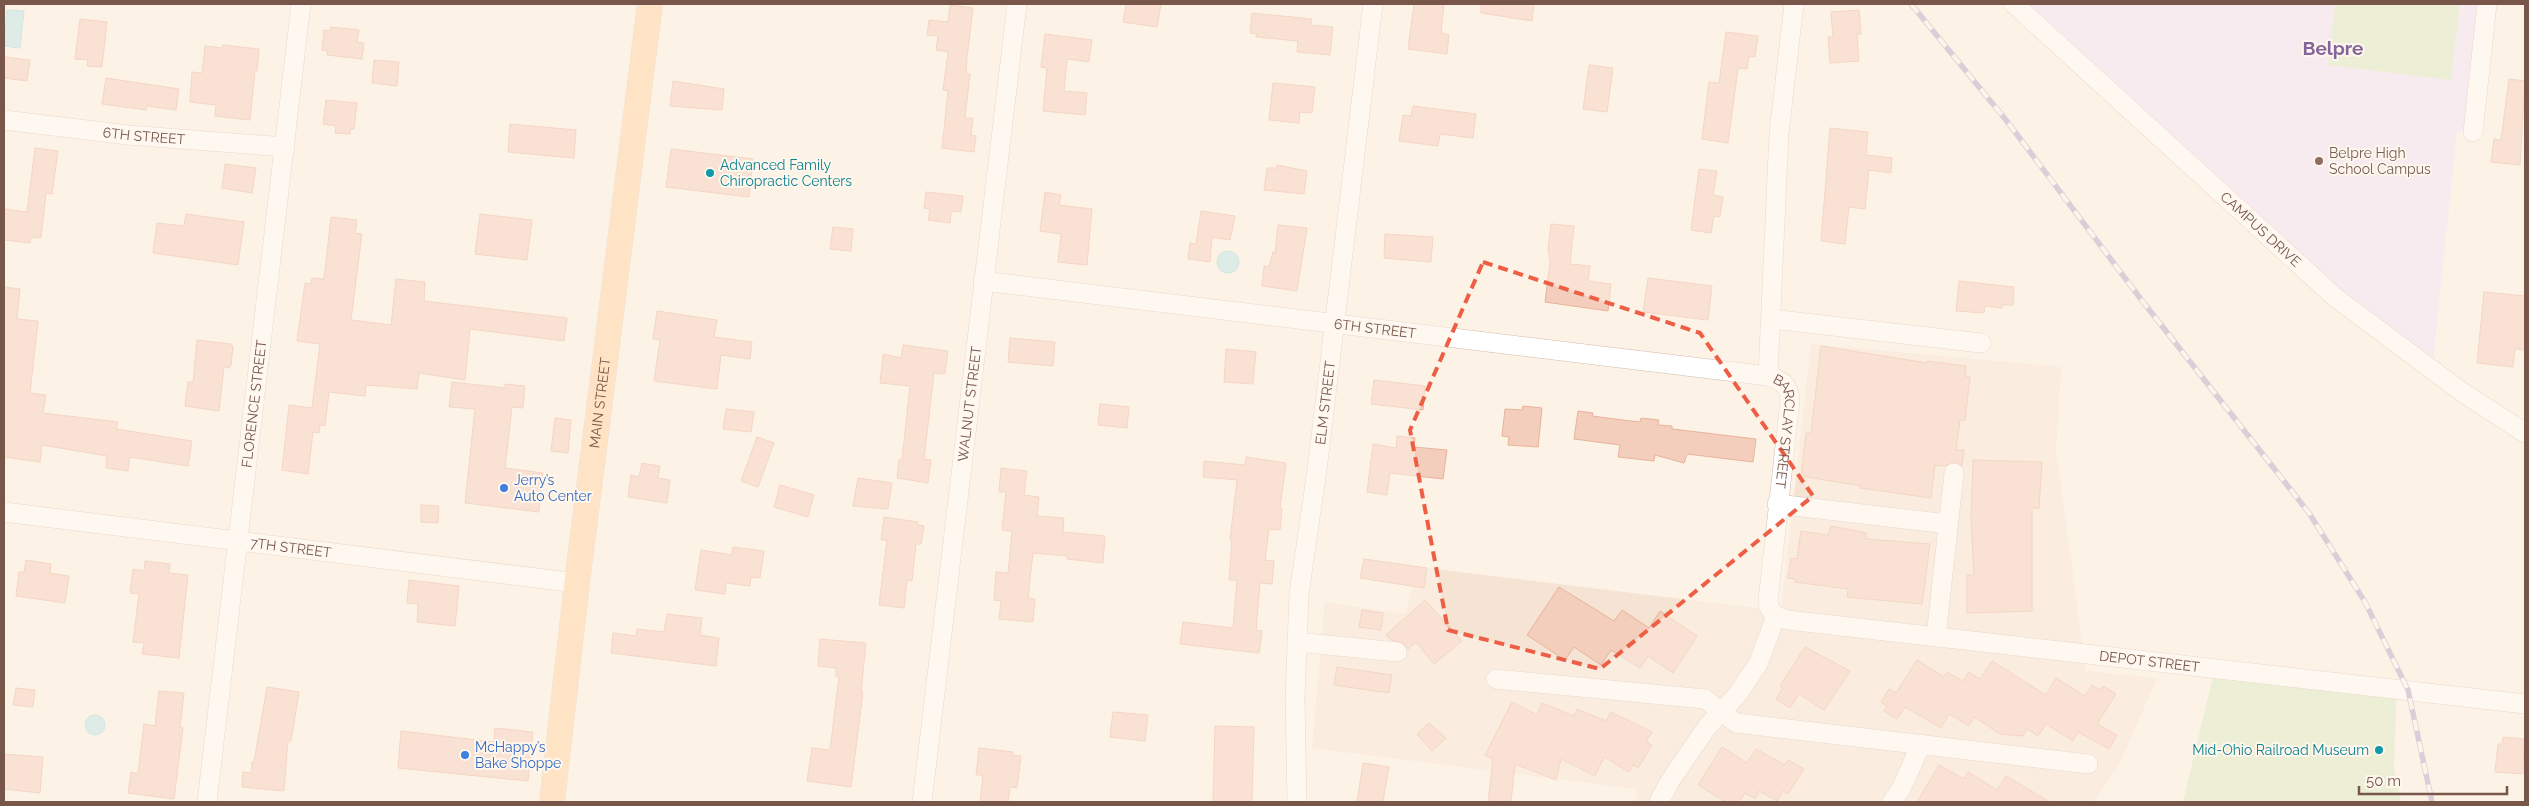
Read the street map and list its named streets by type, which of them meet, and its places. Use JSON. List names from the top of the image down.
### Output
{
  "streets": {
    "main road": ["MAIN STREET"],
    "street": [
      "6TH STREET",
      "CAMPUS DRIVE",
      "ELM STREET",
      "FLORENCE STREET",
      "WALNUT STREET",
      "BARCLAY STREET",
      "7TH STREET",
      "DEPOT STREET"
    ]
  },
  "crossings": [
    ["6TH STREET", "ELM STREET"],
    ["6TH STREET", "FLORENCE STREET"],
    ["6TH STREET", "WALNUT STREET"],
    ["6TH STREET", "BARCLAY STREET"],
    ["FLORENCE STREET", "7TH STREET"],
    ["MAIN STREET", "7TH STREET"],
    ["BARCLAY STREET", "DEPOT STREET"]
  ],
  "districts": ["Belpre"],
  "places": [
    "Belpre High School Campus",
    "Advanced Family Chiropractic Centers",
    "Jerry’s Auto Center",
    "Mid-Ohio Railroad Museum",
    "McHappy’s Bake Shoppe"
  ],
  "scale_bar": "50 m"
}
